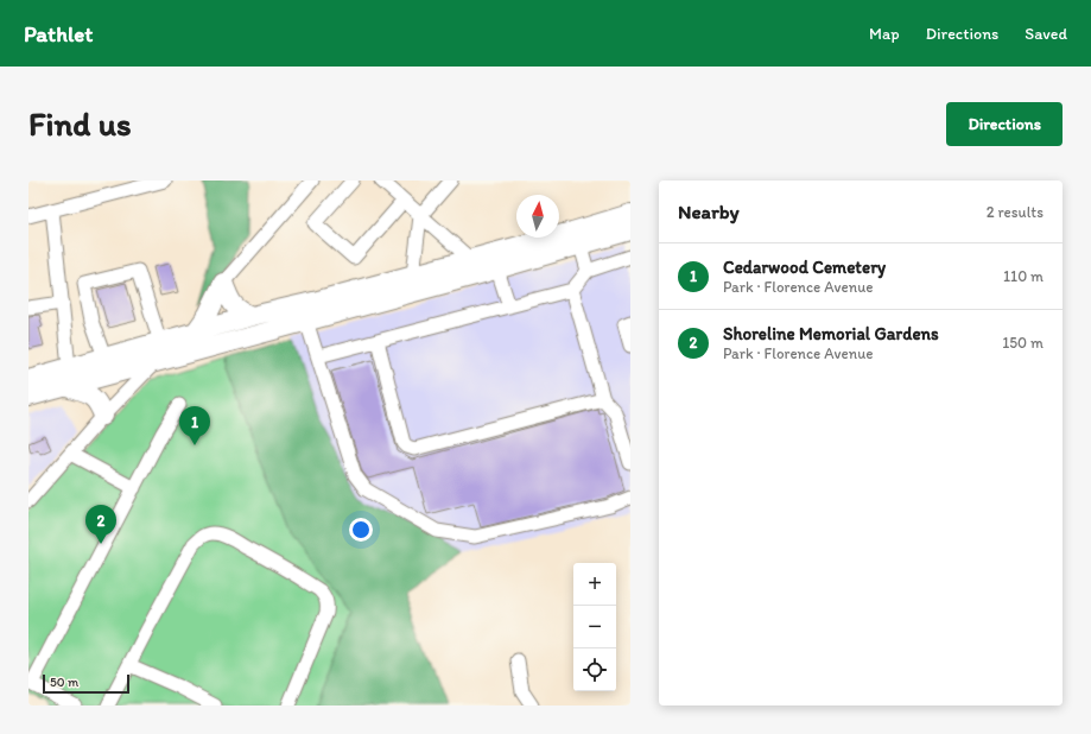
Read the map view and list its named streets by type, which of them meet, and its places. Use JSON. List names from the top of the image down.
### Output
{
  "scale_bar": "50 m",
  "north": "top",
  "page": {
    "header": "Pathlet",
    "nav": ["Map", "Directions", "Saved"],
    "buttons": "Directions",
    "title": "Find us",
    "heading": ["Nearby", "2 results"],
    "list": [
      {
        "mark": "1",
        "name": "Cedarwood Cemetery",
        "note": "Park · Florence Avenue",
        "value": "110 m"
      },
      {
        "mark": "2",
        "name": "Shoreline Memorial Gardens",
        "note": "Park · Florence Avenue",
        "value": "150 m"
      }
    ],
    "pins": ["1", "2"],
    "map_buttons": ["+", "−"],
    "scale": "50 m"
  }
}
